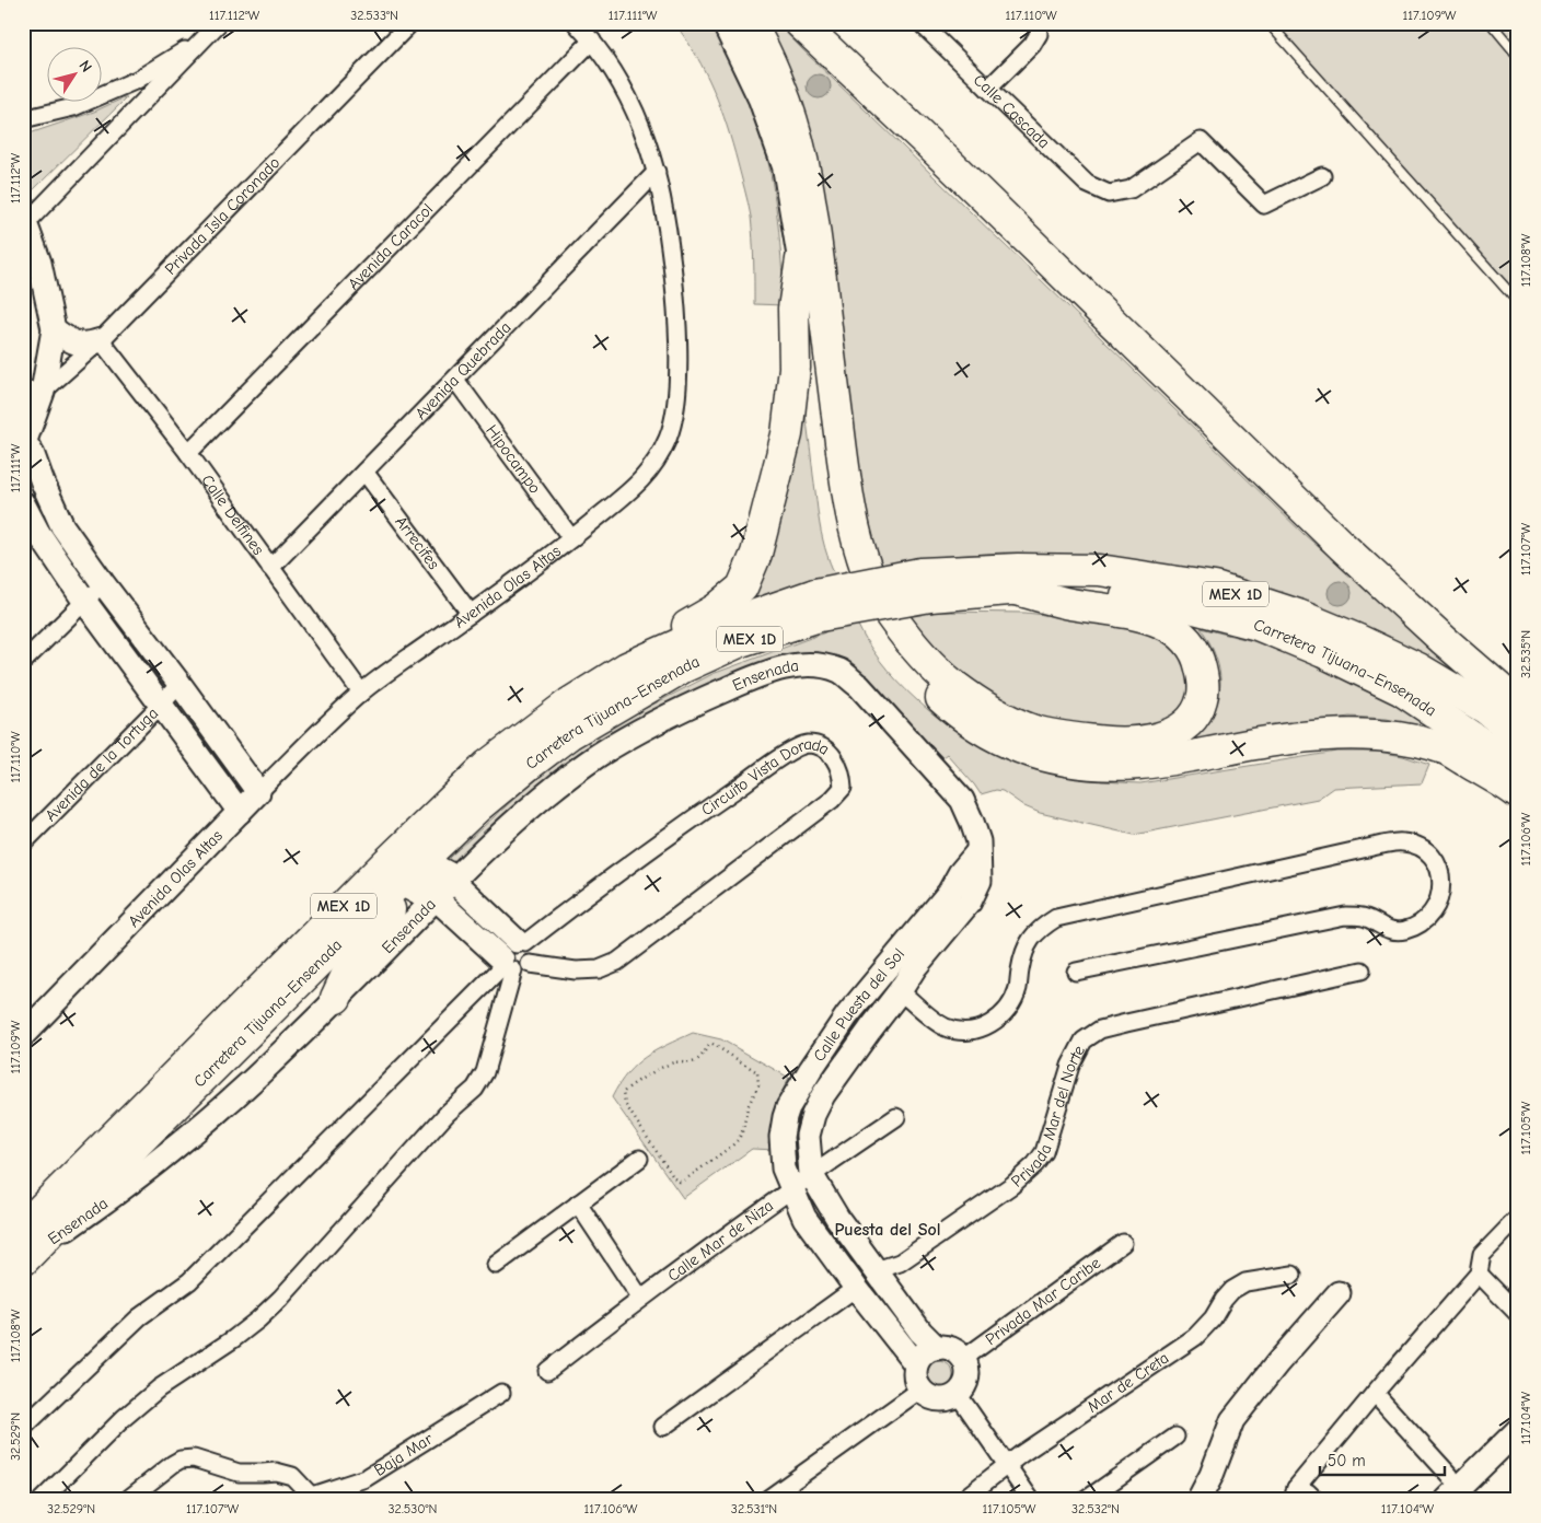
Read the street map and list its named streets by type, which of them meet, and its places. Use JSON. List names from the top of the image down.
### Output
{
  "streets": {
    "highway": ["MEX 1D", "Carretera Tijuana–Ensenada"],
    "street": [
      "Calle Cascada",
      "Privada Isla Coronado",
      "Avenida Caracol",
      "Avenida Quebrada",
      "Hipocampo",
      "Calle Delfines",
      "Arrecifes",
      "Avenida Olas Altas",
      "Ensenada",
      "Avenida de la Tortuga",
      "Circuito Vista Dorada",
      "Calle Puesta del Sol",
      "Privada Mar del Norte",
      "Calle Mar de Niza",
      "Privada Mar Caribe",
      "Mar de Creta",
      "Baja Mar"
    ]
  },
  "crossings": [
    ["Privada Isla Coronado", "Calle Delfines"],
    ["Avenida Caracol", "Calle Delfines"],
    ["Avenida Caracol", "Avenida Olas Altas"],
    ["Avenida Quebrada", "Hipocampo"],
    ["Avenida Quebrada", "Calle Delfines"],
    ["Avenida Quebrada", "Arrecifes"],
    ["Avenida Quebrada", "Avenida Olas Altas"],
    ["Hipocampo", "Avenida Olas Altas"],
    ["Calle Delfines", "Avenida Olas Altas"],
    ["Arrecifes", "Avenida Olas Altas"],
    ["Carretera Tijuana–Ensenada", "Ensenada"],
    ["Ensenada", "Calle Puesta del Sol"],
    ["Calle Puesta del Sol", "Privada Mar del Norte"],
    ["Calle Puesta del Sol", "Calle Mar de Niza"],
    ["Calle Puesta del Sol", "Privada Mar Caribe"]
  ],
  "districts": ["Puesta del Sol"],
  "scale_bar": "50 m",
  "north": "top right",
  "coordinates": [
    "117.112°W",
    "32.533°N",
    "117.111°W",
    "117.110°W",
    "117.109°W",
    "117.108°W",
    "117.107°W",
    "32.535°N",
    "117.106°W",
    "117.105°W",
    "117.104°W",
    "32.529°N",
    "32.530°N",
    "32.531°N",
    "32.532°N"
  ]
}
